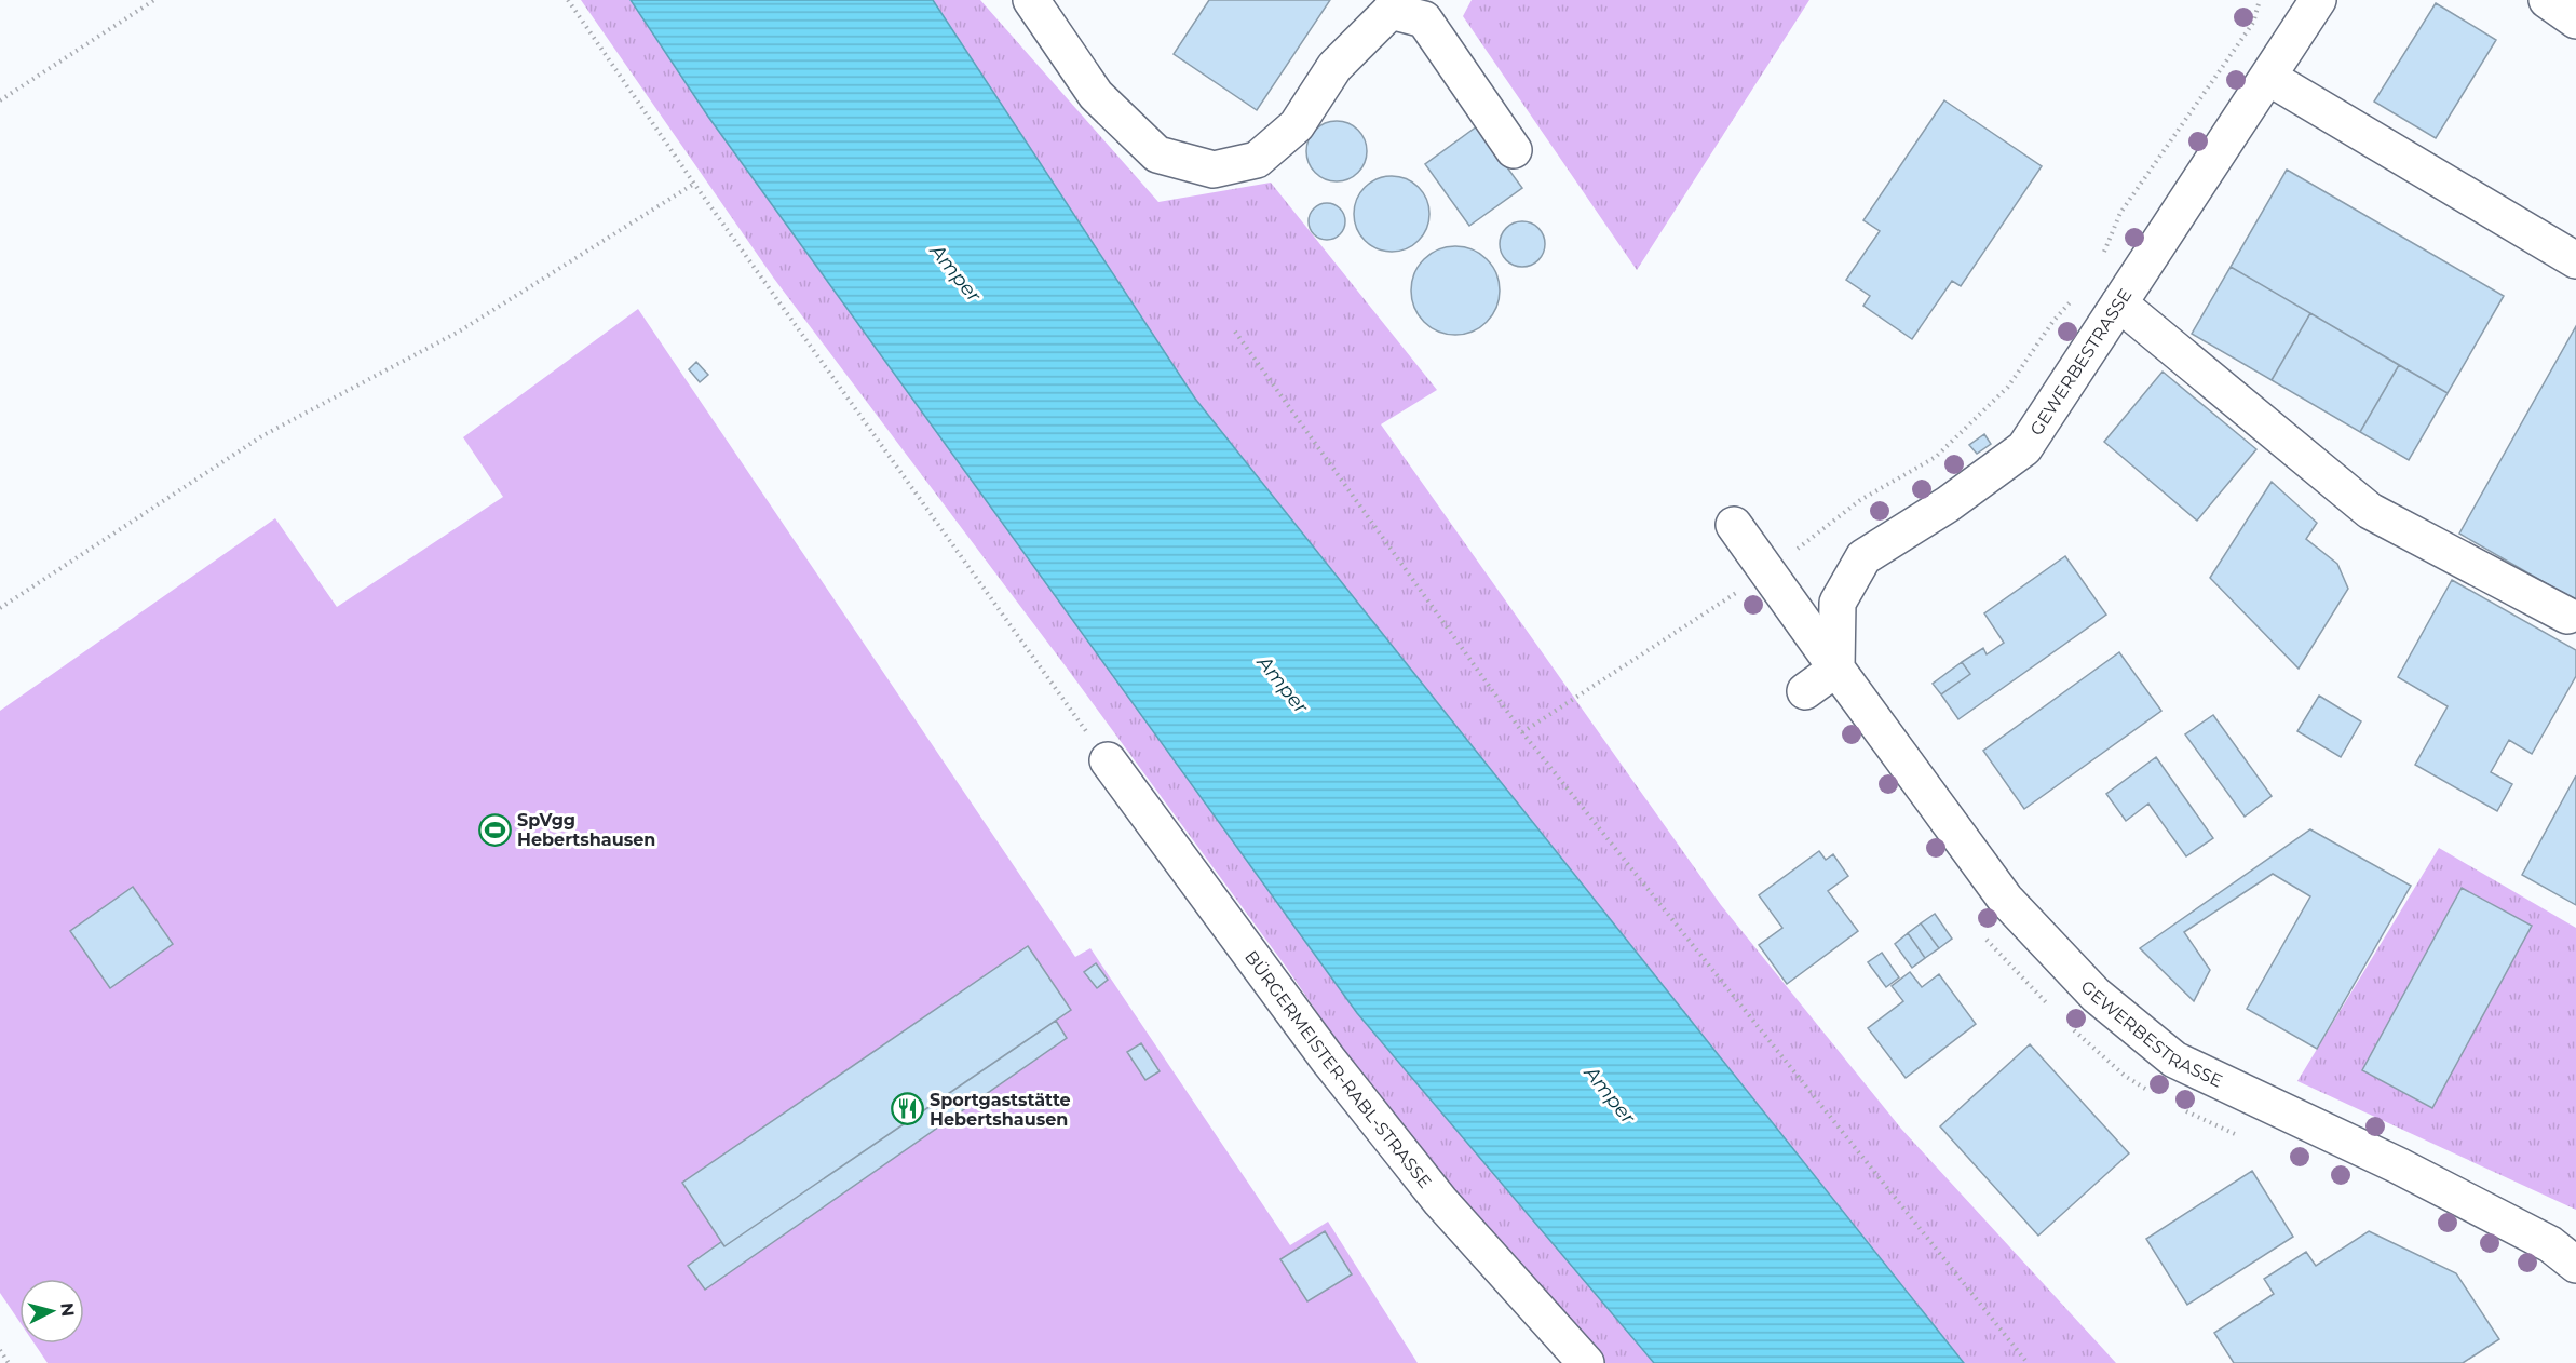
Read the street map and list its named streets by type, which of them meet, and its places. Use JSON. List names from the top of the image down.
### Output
{
  "streets": {
    "street": ["GEWERBESTRASSE", "BÜRGERMEISTER-RABL-STRASSE"]
  },
  "water": ["Amper"],
  "places": {
    "sports": ["SpVgg Hebertshausen"],
    "restaurant": ["Sportgaststätte Hebertshausen"]
  },
  "north": "right"
}
